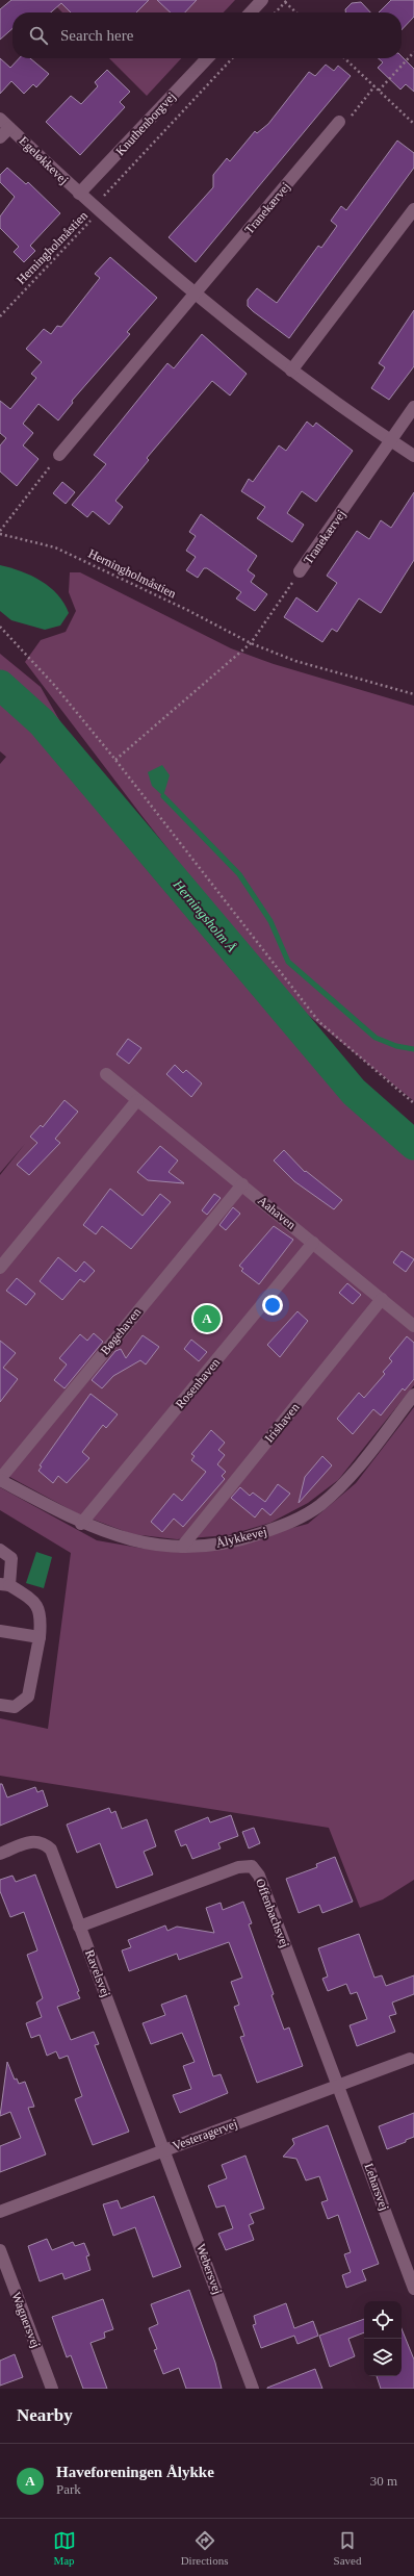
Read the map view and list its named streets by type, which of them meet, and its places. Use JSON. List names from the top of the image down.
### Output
{
  "streets": {
    "street": [
      "Knuthenborgvej",
      "Egeløkkevej",
      "Tranekærvej",
      "Aahaven",
      "Bøgehaven",
      "Rosenhaven",
      "Irishaven",
      "Ålykkevej",
      "Offenbachsvej",
      "Ravelsvej",
      "Vesteragervej",
      "Leharsvej",
      "Webersvej",
      "Wagnersvej"
    ],
    "path": ["Herningholmåstien"]
  },
  "crossings": [
    ["Knuthenborgvej", "Egeløkkevej"],
    ["Aahaven", "Bøgehaven"],
    ["Aahaven", "Rosenhaven"],
    ["Aahaven", "Irishaven"],
    ["Bøgehaven", "Ålykkevej"],
    ["Rosenhaven", "Ålykkevej"],
    ["Irishaven", "Ålykkevej"],
    ["Offenbachsvej", "Ravelsvej"],
    ["Offenbachsvej", "Vesteragervej"],
    ["Offenbachsvej", "Leharsvej"],
    ["Ravelsvej", "Vesteragervej"],
    ["Ravelsvej", "Webersvej"],
    ["Vesteragervej", "Leharsvej"],
    ["Vesteragervej", "Webersvej"]
  ],
  "water": ["Herningsholm Å"],
  "page": {
    "search": "Search here",
    "pins": "A",
    "heading": "Nearby",
    "list": [
      {
        "mark": "A",
        "name": "Haveforeningen Ålykke",
        "note": "Park",
        "value": "30 m"
      }
    ],
    "nav": ["Map", "Directions", "Saved"]
  }
}
